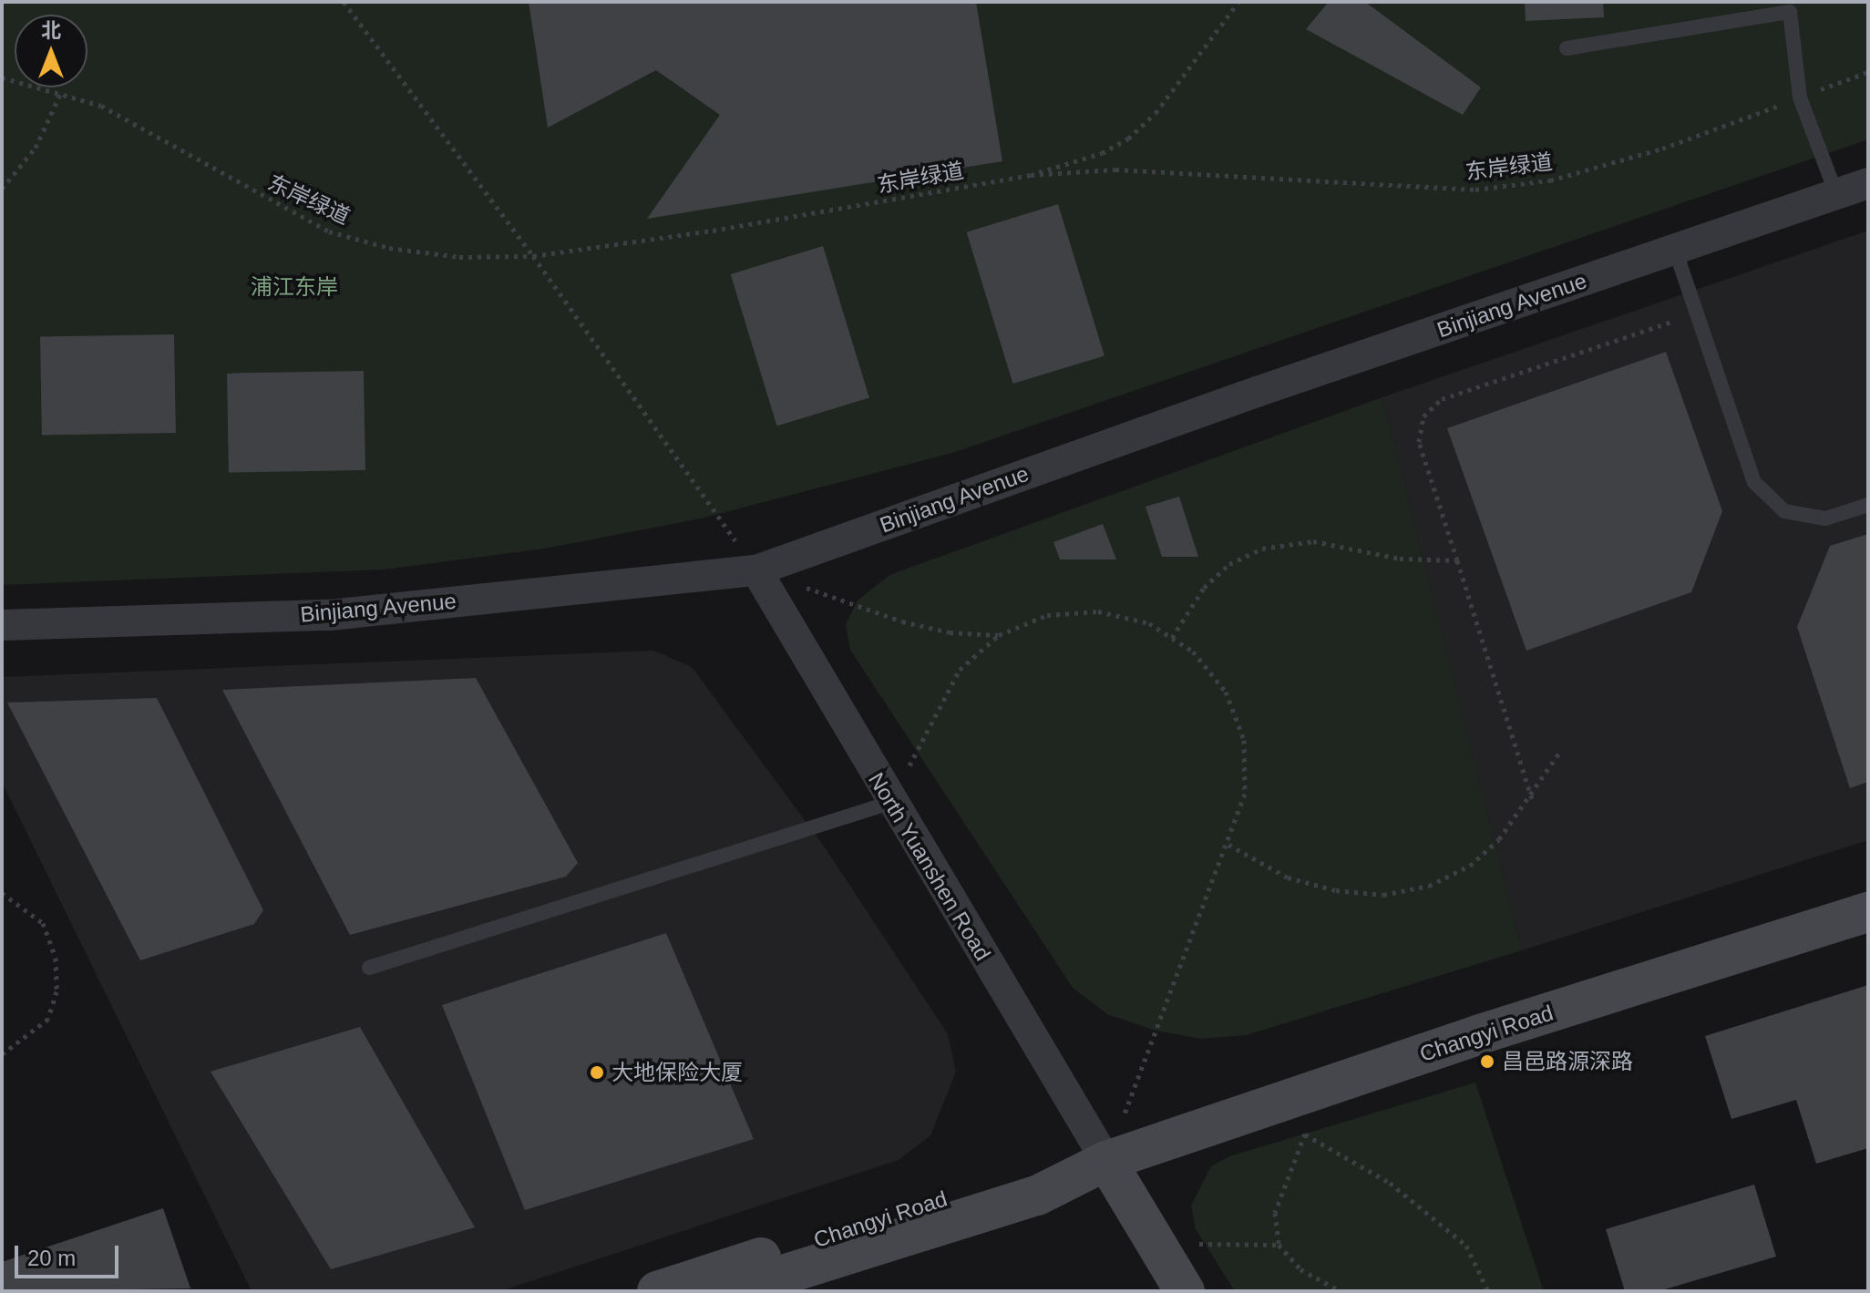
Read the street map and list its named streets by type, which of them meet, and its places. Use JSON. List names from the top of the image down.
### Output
{
  "streets": {
    "main road": ["Changyi Road"],
    "street": ["Binjiang Avenue", "North Yuanshen Road"],
    "path": ["东岸绿道"]
  },
  "crossings": [
    ["Binjiang Avenue", "North Yuanshen Road"],
    ["North Yuanshen Road", "Changyi Road"]
  ],
  "parks": ["浦江东岸"],
  "places": ["昌邑路源深路", "大地保险大厦"],
  "scale_bar": "20 m",
  "north": "top"
}
